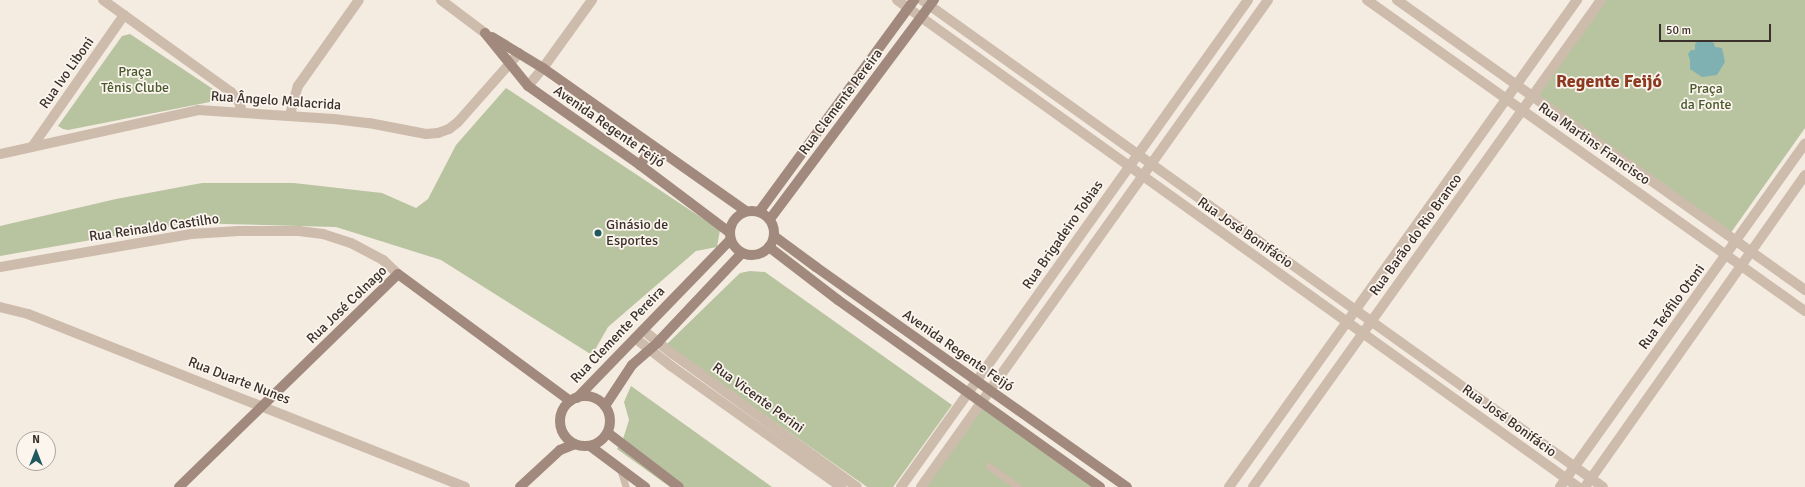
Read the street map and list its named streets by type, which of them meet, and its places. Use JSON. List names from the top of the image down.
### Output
{
  "streets": {
    "main road": ["Rua Clemente Pereira", "Avenida Regente Feijó", "Rua José Colnago"],
    "street": [
      "Rua Ivo Liboni",
      "Rua Ângelo Malacrida",
      "Rua Martins Francisco",
      "Rua Reinaldo Castilho",
      "Rua José Bonifácio",
      "Rua Brigadeiro Tobias",
      "Rua Barão do Rio Branco",
      "Rua Teófilo Otoni",
      "Rua Duarte Nunes",
      "Rua Vicente Perini"
    ]
  },
  "crossings": [
    ["Rua Ivo Liboni", "Rua Ângelo Malacrida"],
    ["Rua Ângelo Malacrida", "Avenida Regente Feijó"],
    ["Rua Clemente Pereira", "Avenida Regente Feijó"],
    ["Rua Clemente Pereira", "Rua José Bonifácio"],
    ["Rua Clemente Pereira", "Rua José Colnago"],
    ["Rua Clemente Pereira", "Rua Vicente Perini"],
    ["Avenida Regente Feijó", "Rua Brigadeiro Tobias"],
    ["Rua Martins Francisco", "Rua Barão do Rio Branco"],
    ["Rua Martins Francisco", "Rua Teófilo Otoni"],
    ["Rua Reinaldo Castilho", "Rua José Colnago"],
    ["Rua José Bonifácio", "Rua Brigadeiro Tobias"],
    ["Rua José Bonifácio", "Rua Barão do Rio Branco"],
    ["Rua José Bonifácio", "Rua Teófilo Otoni"],
    ["Rua José Colnago", "Rua Duarte Nunes"]
  ],
  "districts": ["Regente Feijó"],
  "parks": ["Praça Tênis Clube", "Praça da Fonte"],
  "places": ["Ginásio de Esportes"],
  "scale_bar": "50 m",
  "north": "top"
}
